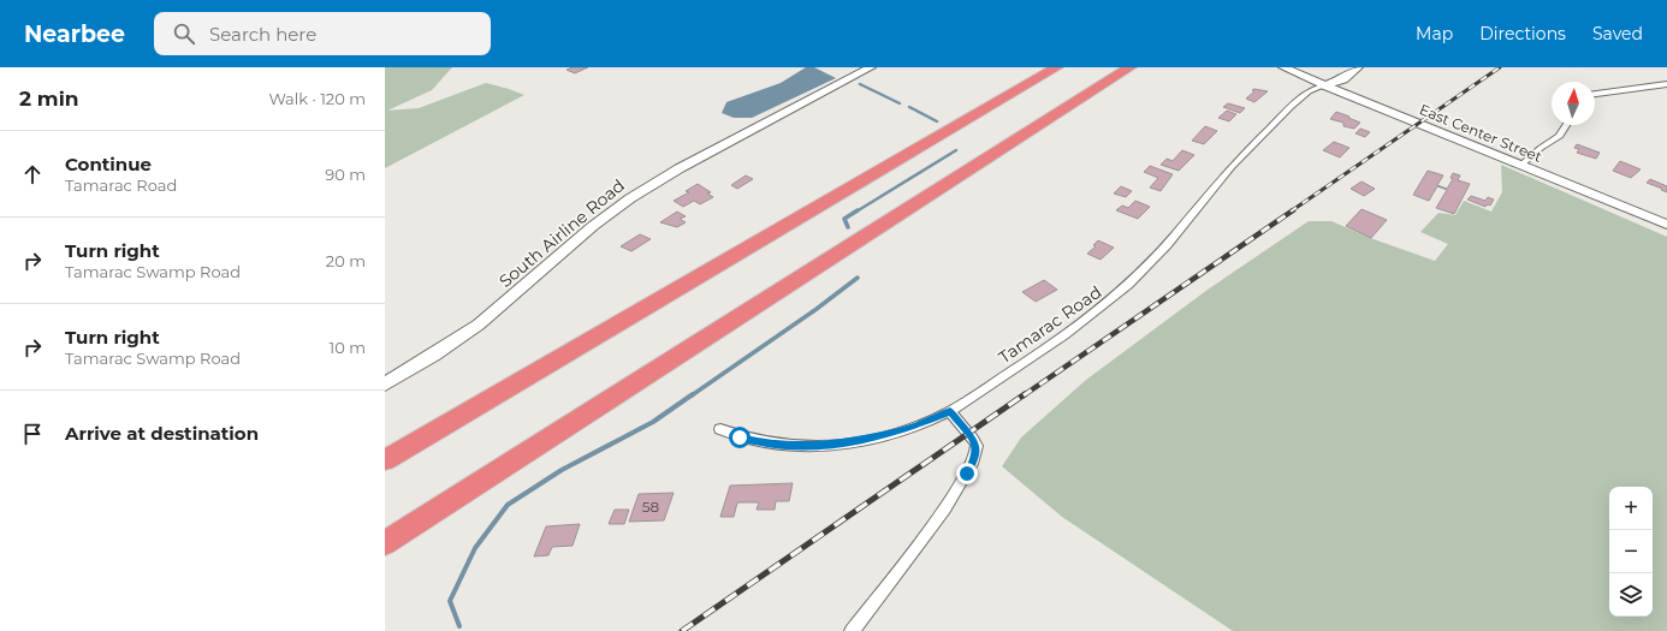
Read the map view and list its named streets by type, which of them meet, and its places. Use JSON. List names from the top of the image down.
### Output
{
  "streets": {
    "main road": ["East Center Street", "South Airline Road"],
    "street": ["Tamarac Road"]
  },
  "crossings": [
    ["East Center Street", "Tamarac Road"]
  ],
  "house_numbers": ["58"],
  "north": "top",
  "page": {
    "header": "Nearbee",
    "search": "Search here",
    "nav": ["Map", "Directions", "Saved"],
    "heading": ["2 min", "Walk · 120 m"],
    "list": [
      ["Continue", "Tamarac Road", "90 m"],
      ["Turn right", "Tamarac Swamp Road", "20 m"],
      ["Turn right", "Tamarac Swamp Road", "10 m"],
      "Arrive at destination"
    ],
    "map_buttons": ["+", "−"]
  }
}
